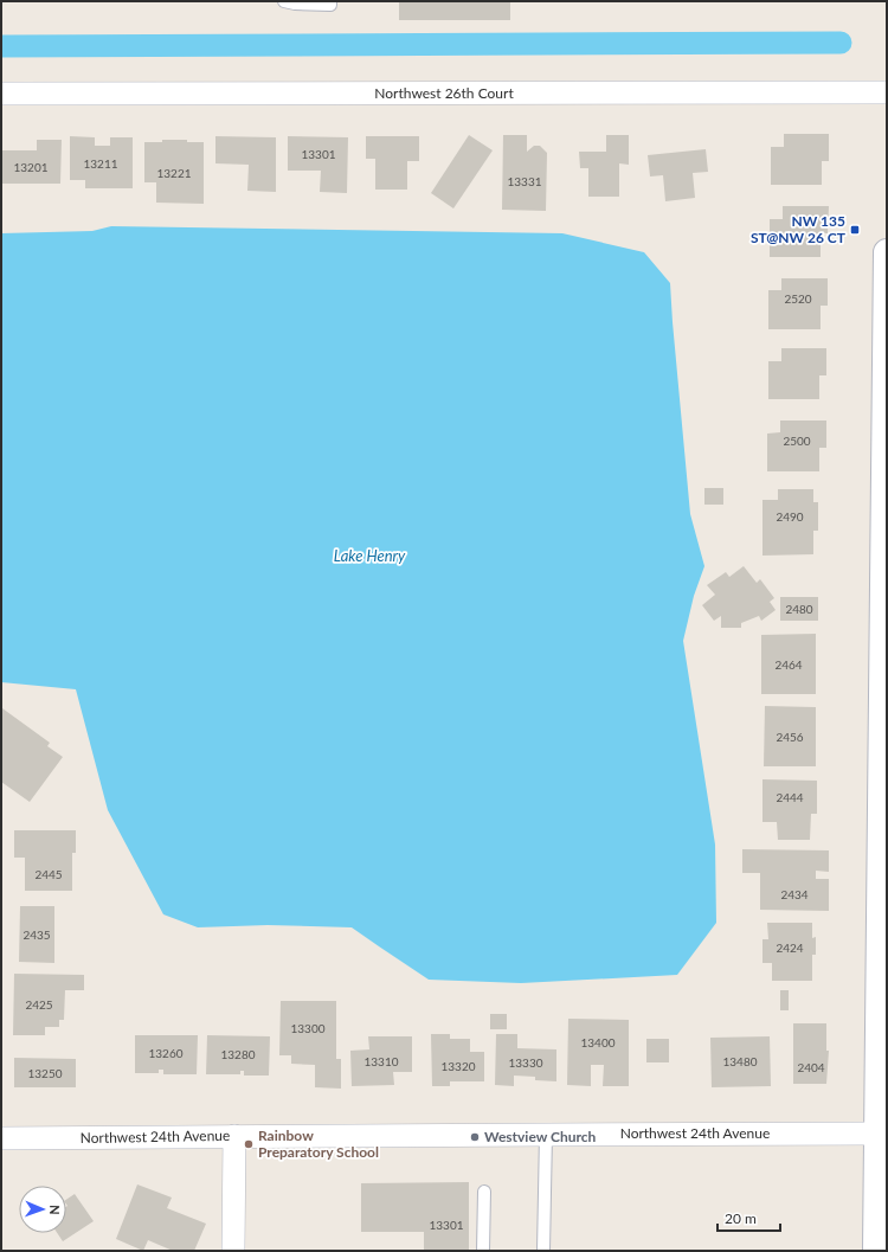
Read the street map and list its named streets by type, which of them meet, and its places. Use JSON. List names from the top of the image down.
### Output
{
  "streets": {
    "street": ["Northwest 26th Court", "Northwest 24th Avenue"]
  },
  "water": ["Lake Henry"],
  "places": {
    "transit": ["NW 135 ST@NW 26 CT"],
    "other": ["Westview Church", "Rainbow Preparatory School"]
  },
  "house_numbers": [
    "13301",
    "13211",
    "13201",
    "13221",
    "13331",
    "2520",
    "2500",
    "2490",
    "2480",
    "2464",
    "2456",
    "2444",
    "2445",
    "2434",
    "2435",
    "2424",
    "2425",
    "13300",
    "13400",
    "13260",
    "13280",
    "13310",
    "13480",
    "13330",
    "13320",
    "2404",
    "13250",
    "13301"
  ],
  "scale_bar": "20 m",
  "north": "right"
}
